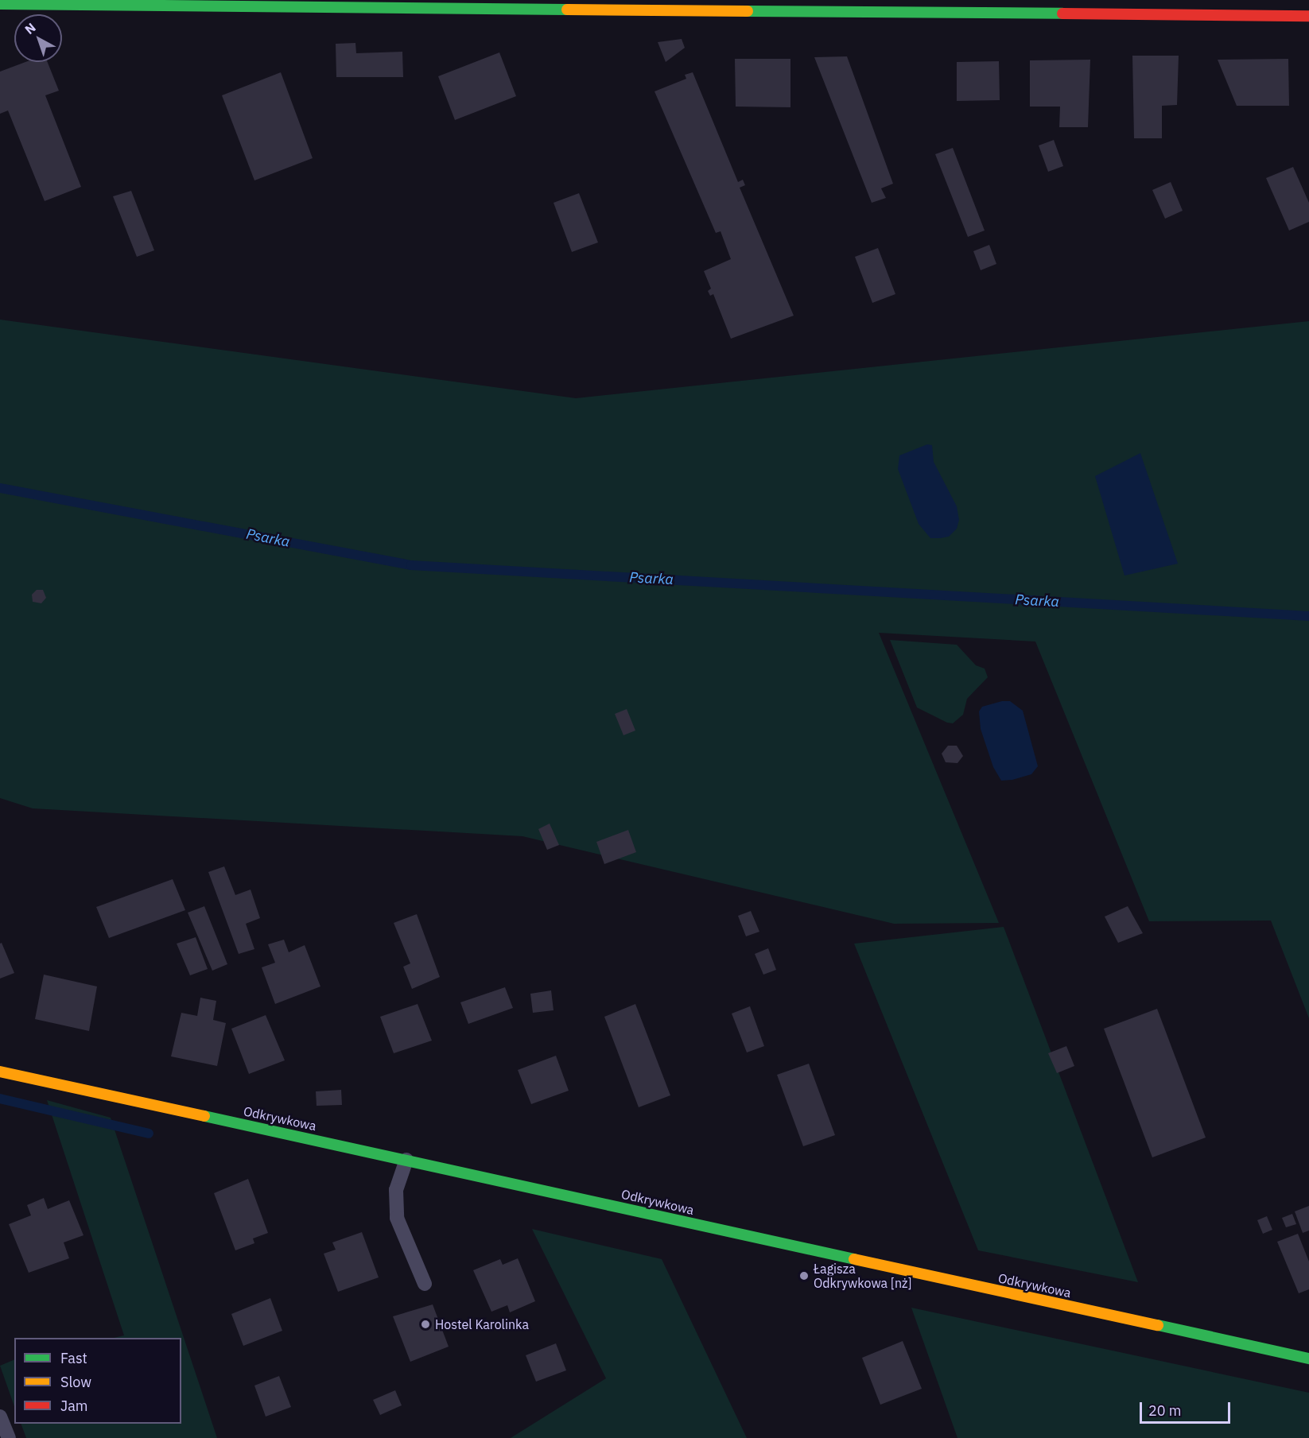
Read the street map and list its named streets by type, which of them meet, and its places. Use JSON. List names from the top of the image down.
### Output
{
  "streets": {
    "street": ["Odkrywkowa"]
  },
  "water": ["Psarka"],
  "places": ["Łagisza Odkrywkowa [nż]", "Hostel Karolinka"],
  "legend": ["Fast", "Slow", "Jam"],
  "scale_bar": "20 m",
  "north": "top left"
}
